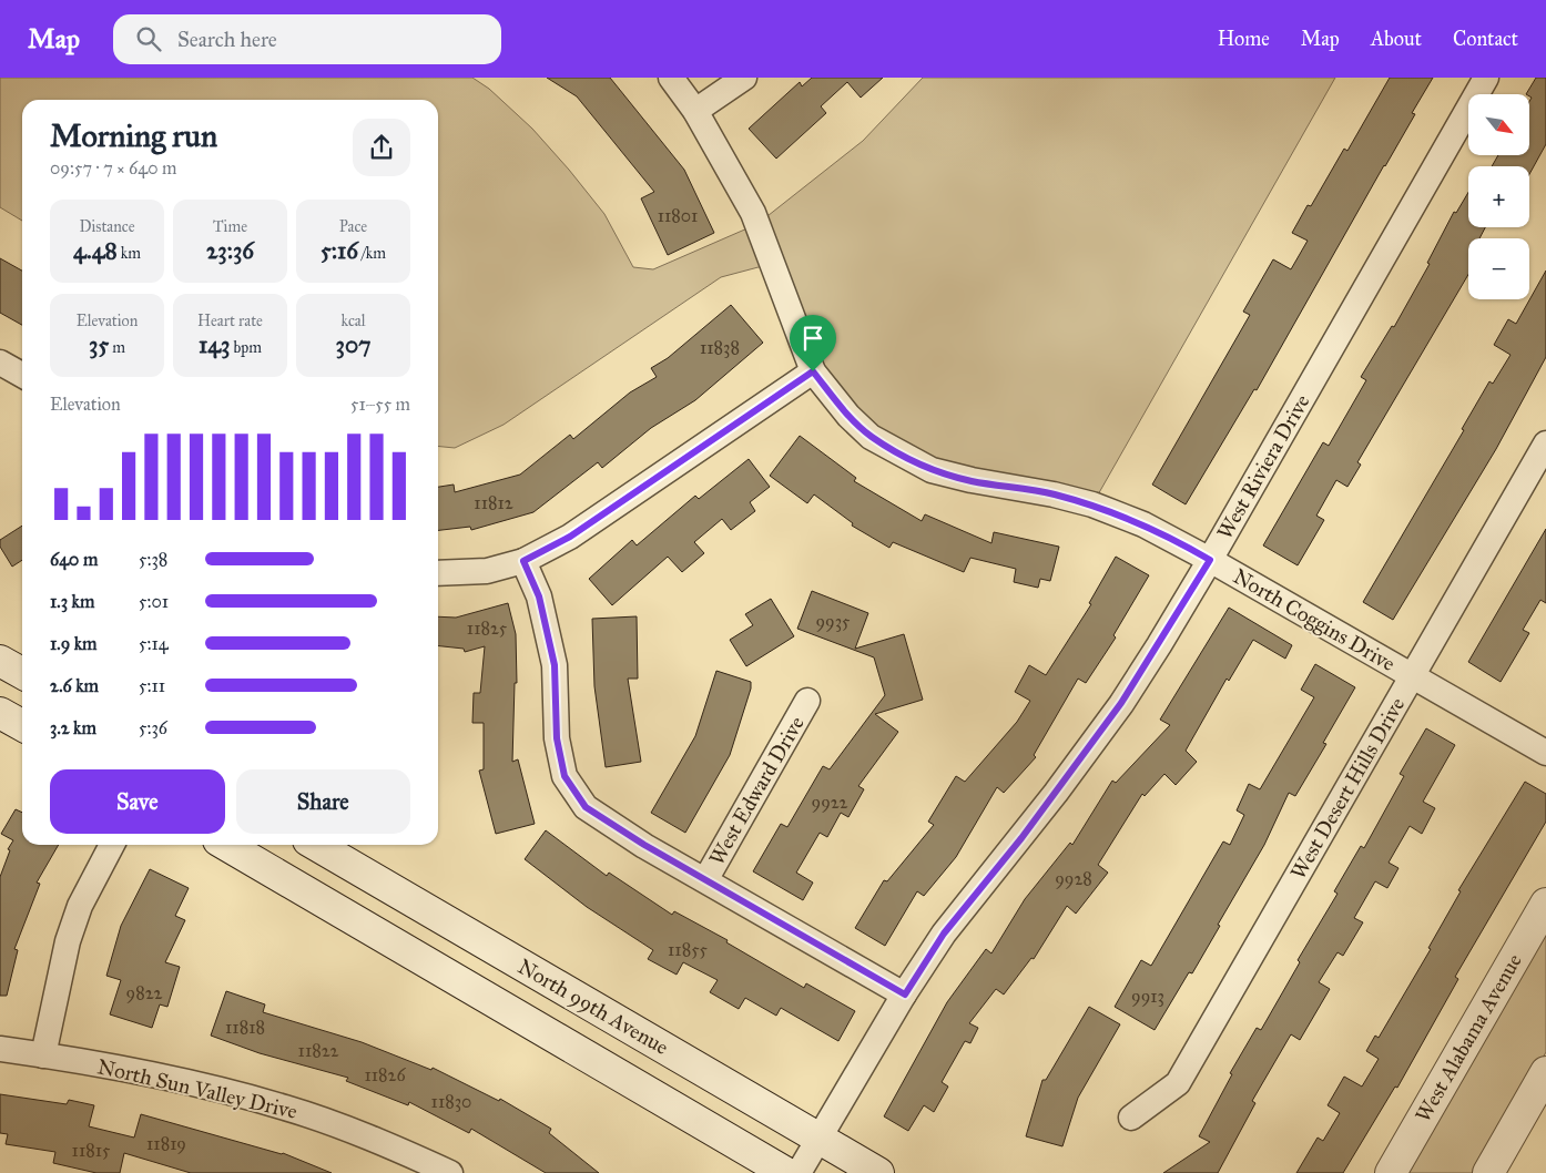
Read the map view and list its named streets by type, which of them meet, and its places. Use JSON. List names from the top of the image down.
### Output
{
  "streets": {
    "main road": ["North 99th Avenue", "West Alabama Avenue"],
    "street": [
      "West Riviera Drive",
      "North Coggins Drive",
      "West Desert Hills Drive",
      "West Edward Drive",
      "North Sun Valley Drive"
    ]
  },
  "crossings": [
    ["West Riviera Drive", "North Coggins Drive"],
    ["West Riviera Drive", "North 99th Avenue"],
    ["North Coggins Drive", "West Desert Hills Drive"]
  ],
  "house_numbers": [
    "11801",
    "11838",
    "11812",
    "9935",
    "11825",
    "9922",
    "9928",
    "11855",
    "9822",
    "9913",
    "11818",
    "11822",
    "11826",
    "11830",
    "11819",
    "11815"
  ],
  "north": "bottom right",
  "page": {
    "header": "Map",
    "search": "Search here",
    "nav": [
      "Home",
      "Map",
      "About",
      "Contact"
    ],
    "map_buttons": ["+", "−"],
    "heading": ["Morning run", "09:57 · 7 × 640 m"],
    "stats": [
      ["Distance", "4.48 km"],
      ["Time", "23:36"],
      ["Pace", "5:16 /km"],
      ["Elevation", "35 m"],
      ["Heart rate", "143 bpm"],
      ["kcal", "307"]
    ],
    "chart": ["Elevation", "51–55 m"],
    "list": [
      {
        "name": "640 m",
        "note": "5:38"
      },
      {
        "name": "1.3 km",
        "note": "5:01"
      },
      {
        "name": "1.9 km",
        "note": "5:14"
      },
      {
        "name": "2.6 km",
        "note": "5:11"
      },
      {
        "name": "3.2 km",
        "note": "5:36"
      }
    ],
    "buttons": ["Save", "Share"]
  }
}
